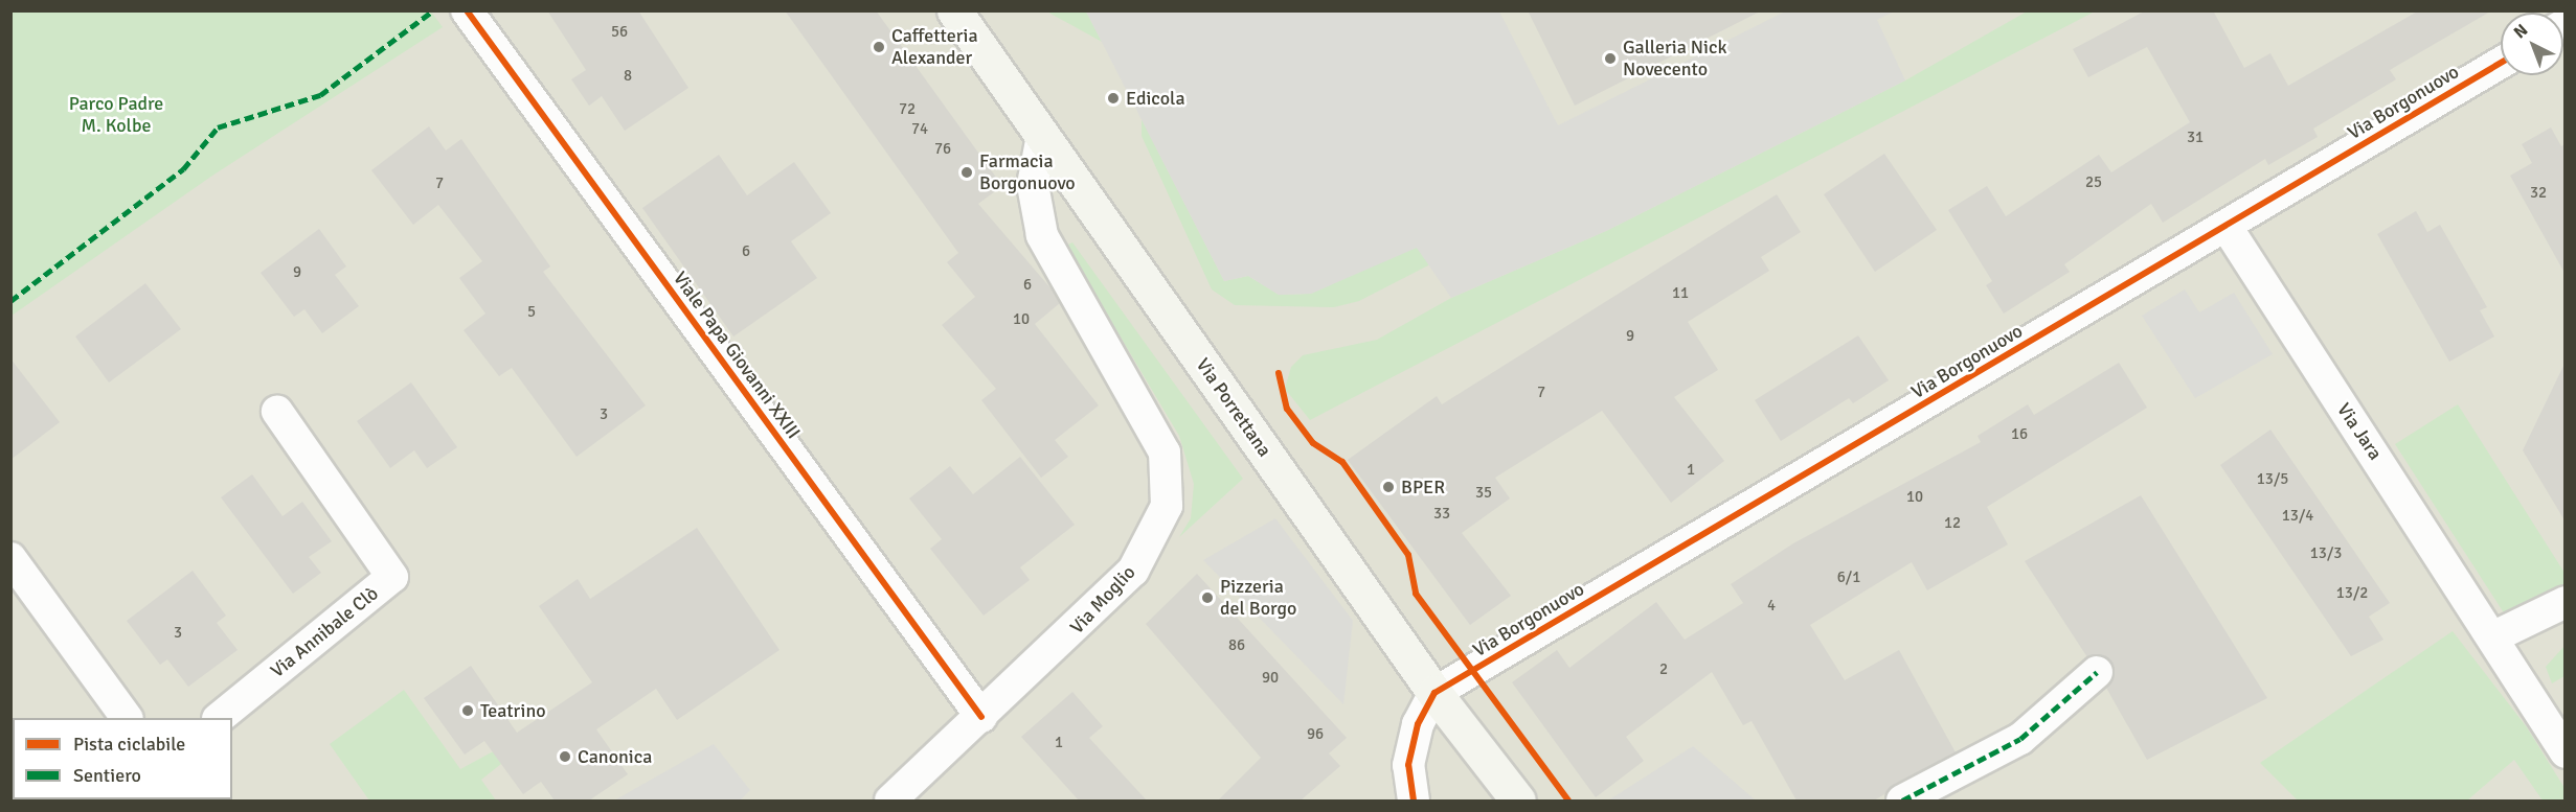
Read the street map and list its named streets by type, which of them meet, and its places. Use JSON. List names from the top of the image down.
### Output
{
  "streets": {
    "main road": ["Via Porrettana"],
    "street": [
      "Via Borgonuovo",
      "Viale Papa Giovanni XXIII",
      "Via Jara",
      "Via Moglio",
      "Via Annibale Clò"
    ]
  },
  "crossings": [
    ["Via Borgonuovo", "Via Porrettana"],
    ["Via Borgonuovo", "Via Jara"],
    ["Viale Papa Giovanni XXIII", "Via Moglio"],
    ["Via Porrettana", "Via Moglio"]
  ],
  "parks": ["Parco Padre M. Kolbe"],
  "places": [
    "Caffetteria Alexander",
    "Galleria Nick Novecento",
    "Edicola",
    "Farmacia Borgonuovo",
    "BPER",
    "Pizzeria del Borgo",
    "Teatrino",
    "Canonica"
  ],
  "house_numbers": [
    "56",
    "8",
    "72",
    "74",
    "31",
    "76",
    "25",
    "7",
    "32",
    "6",
    "9",
    "6",
    "11",
    "5",
    "10",
    "9",
    "7",
    "3",
    "16",
    "1",
    "13/5",
    "35",
    "10",
    "33",
    "13/4",
    "12",
    "13/3",
    "6/1",
    "13/2",
    "4",
    "3",
    "86",
    "2",
    "90",
    "96",
    "1"
  ],
  "legend": ["Pista ciclabile", "Sentiero"],
  "north": "top left"
}
